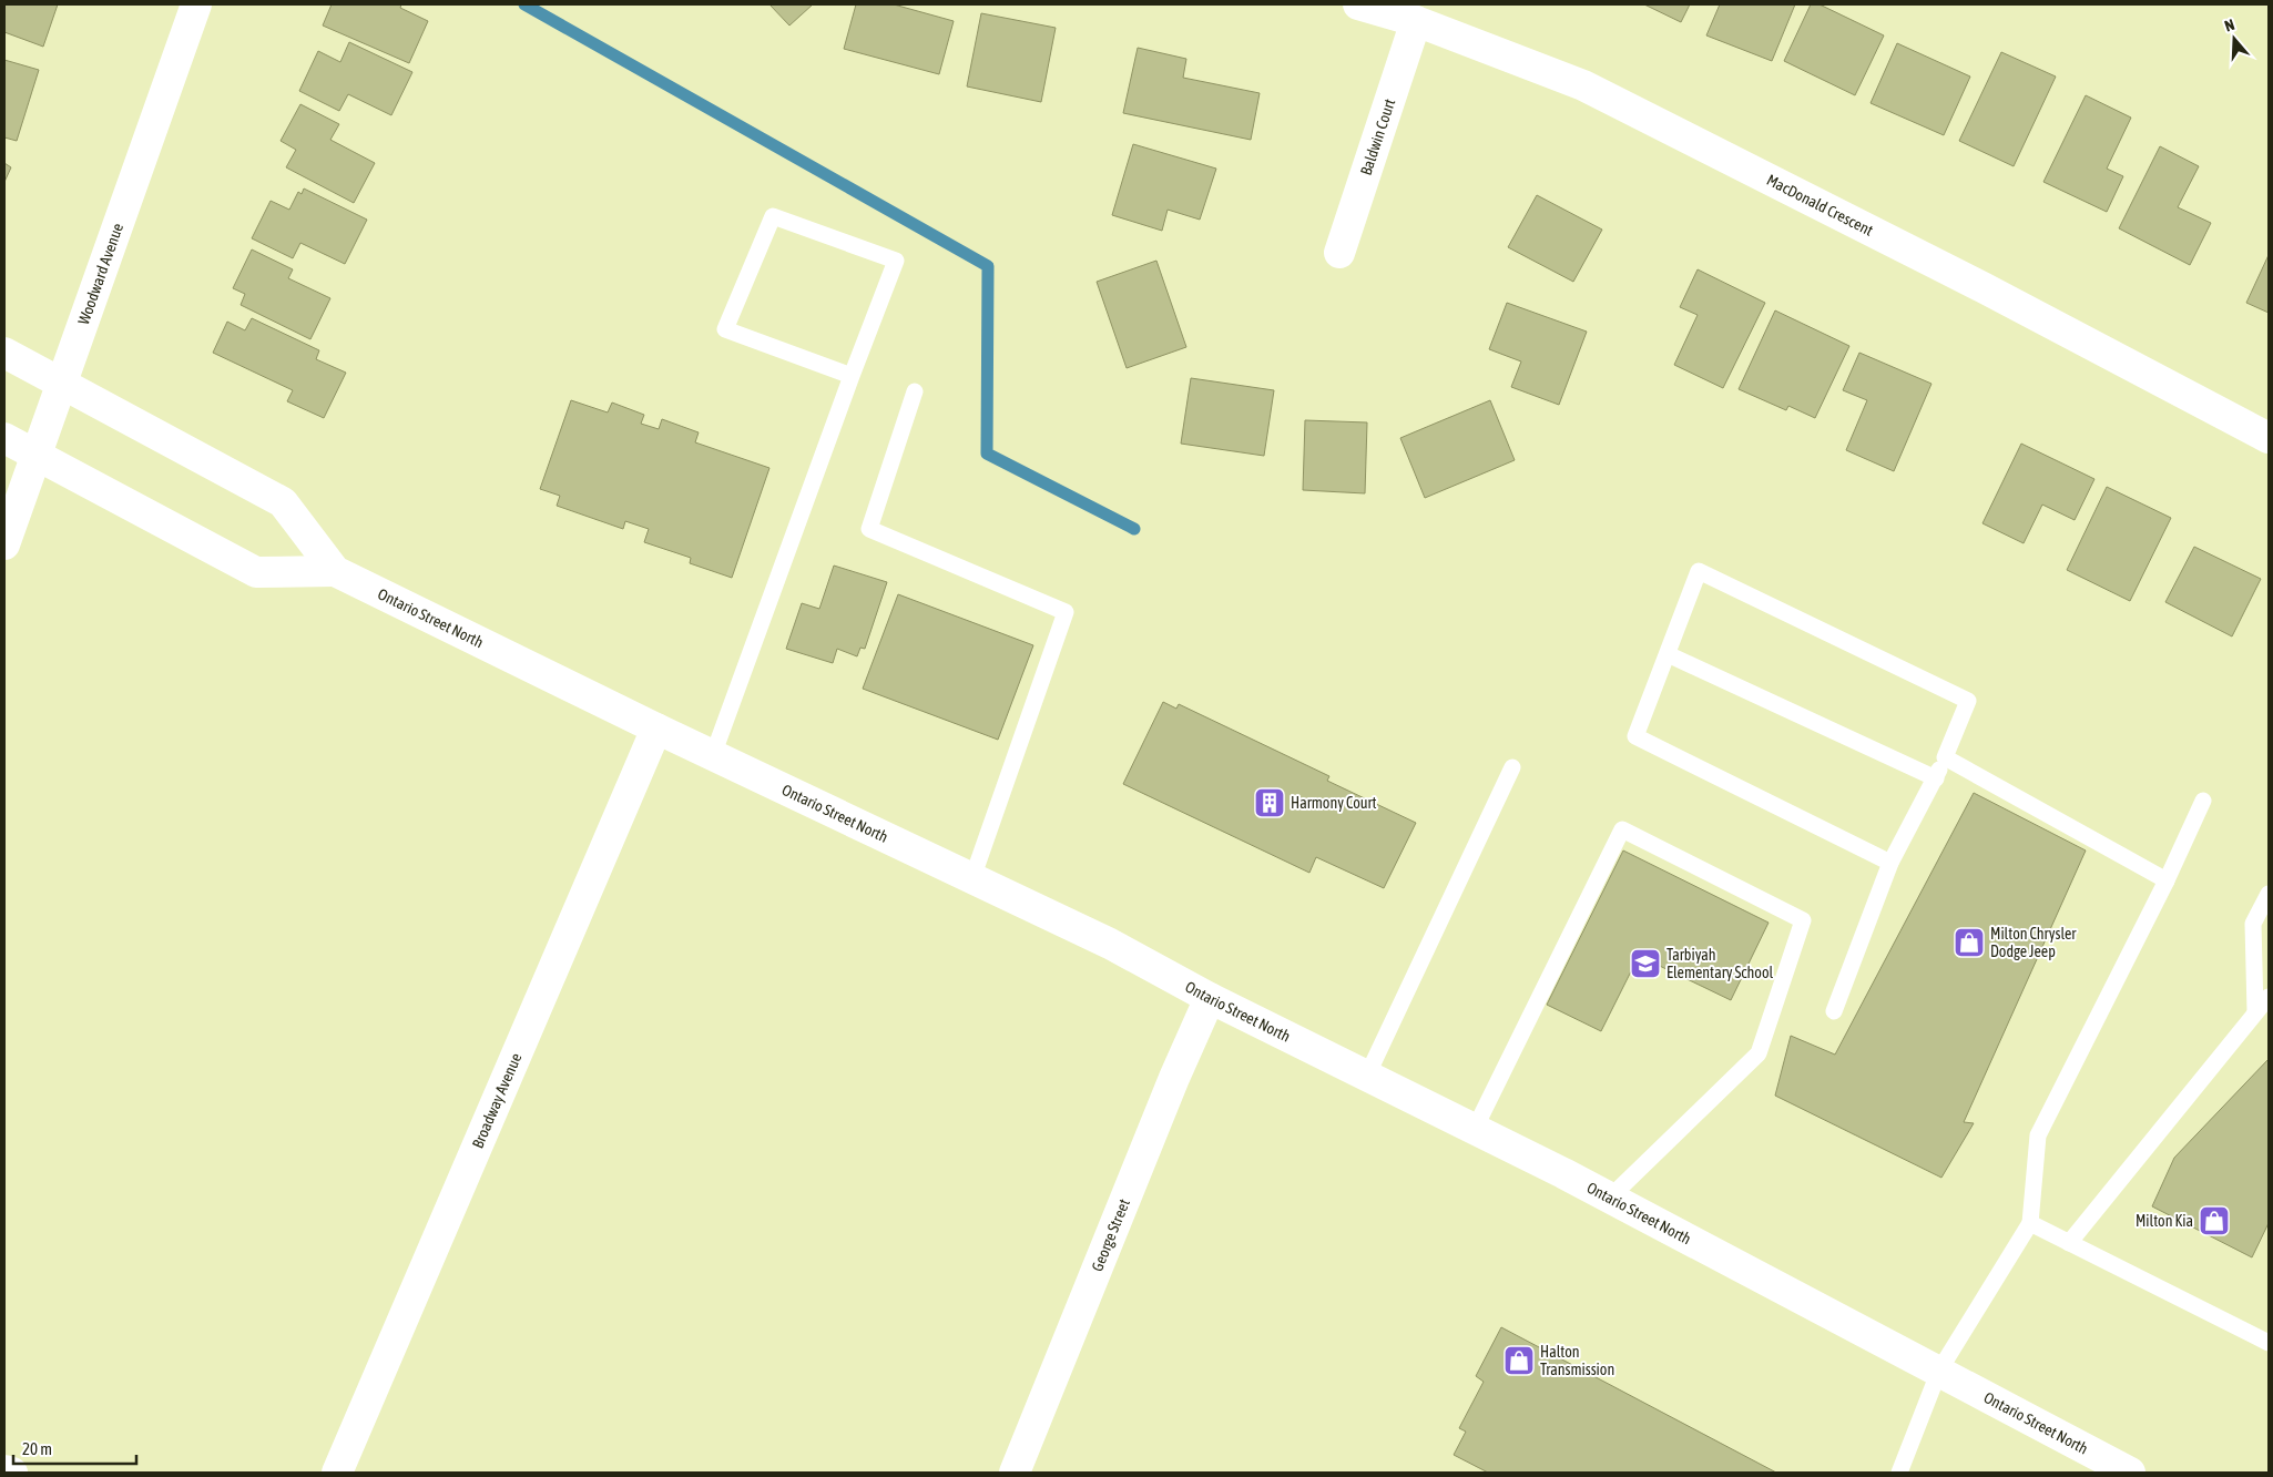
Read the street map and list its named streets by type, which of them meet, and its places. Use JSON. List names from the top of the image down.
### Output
{
  "streets": {
    "street": [
      "Baldwin Court",
      "MacDonald Crescent",
      "Woodward Avenue",
      "Ontario Street North",
      "Broadway Avenue",
      "George Street"
    ]
  },
  "crossings": [
    ["Baldwin Court", "MacDonald Crescent"],
    ["Woodward Avenue", "Ontario Street North"],
    ["Ontario Street North", "Broadway Avenue"],
    ["Ontario Street North", "George Street"]
  ],
  "places": {
    "building": ["Harmony Court"],
    "shop": ["Milton Chrysler Dodge Jeep", "Milton Kia", "Halton Transmission"],
    "school or university": ["Tarbiyah Elementary School"]
  },
  "scale_bar": "20 m",
  "north": "top"
}
